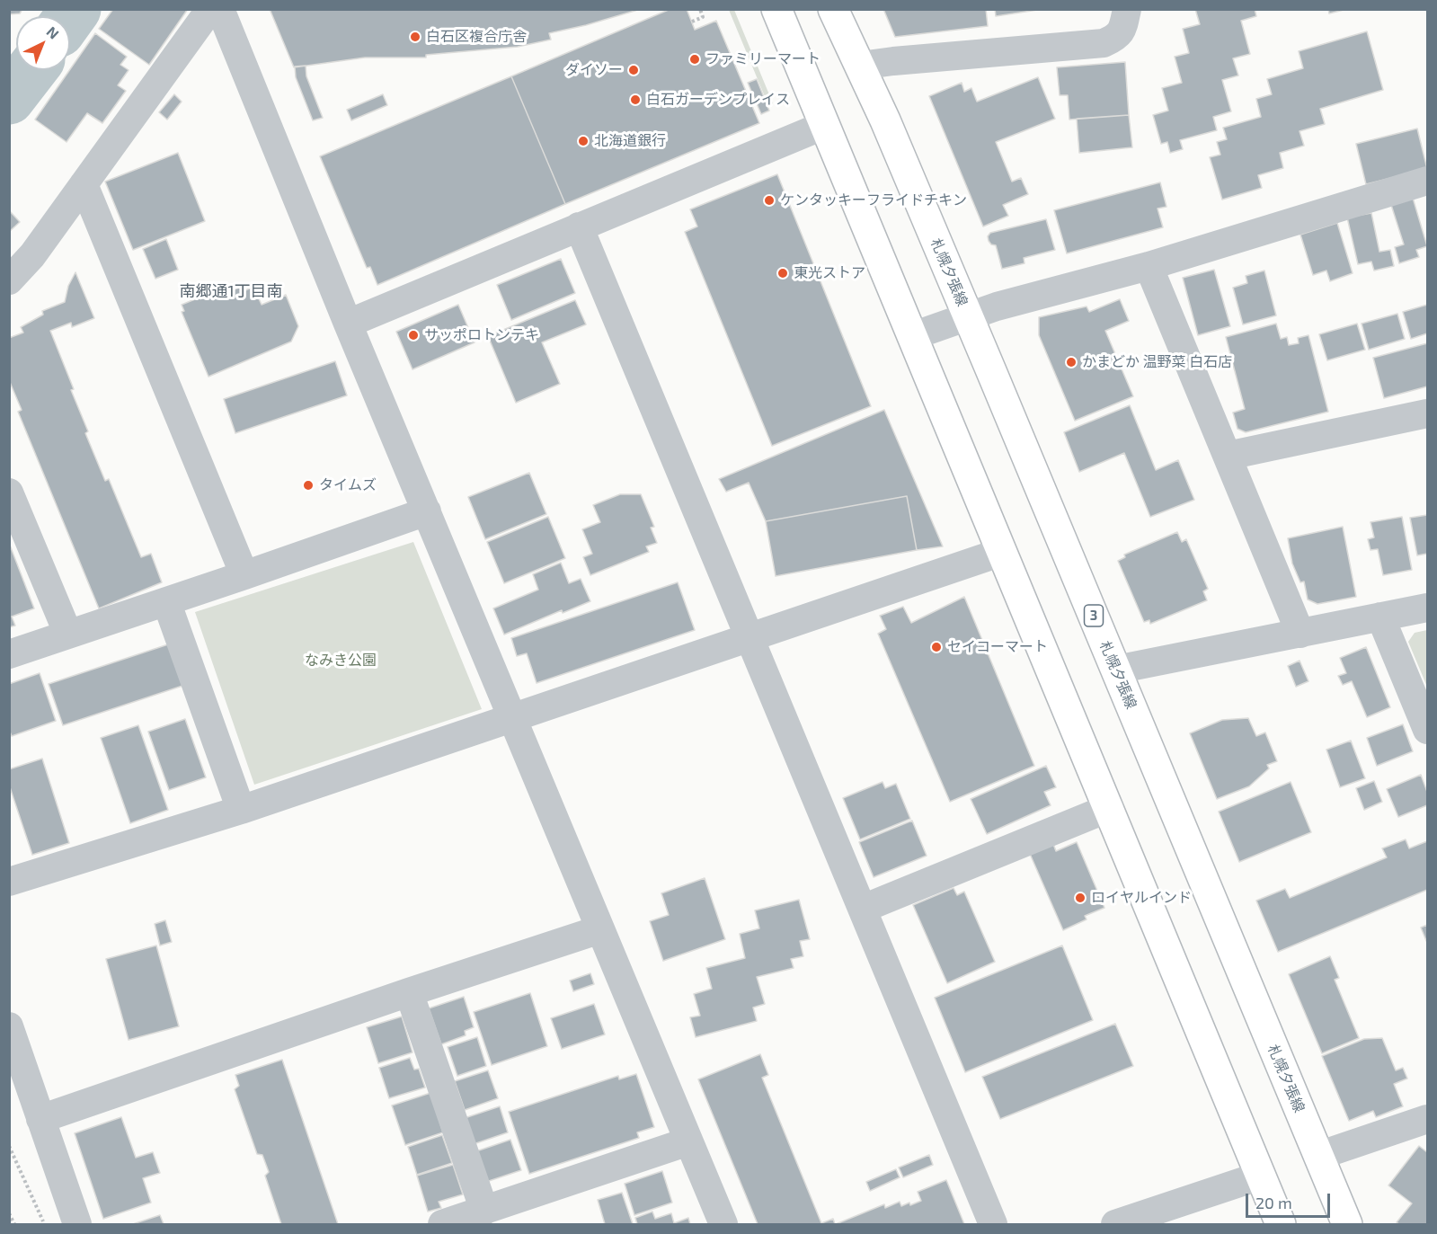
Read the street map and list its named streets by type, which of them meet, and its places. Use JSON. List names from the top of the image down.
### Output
{
  "streets": {
    "main road": ["札幌夕張線", "3"]
  },
  "districts": ["南郷通1丁目南"],
  "parks": ["なみき公園"],
  "places": [
    "白石区複合庁舎",
    "ファミリーマート",
    "ダイソー",
    "白石ガーデンプレイス",
    "北海道銀行",
    "ケンタッキーフライドチキン",
    "東光ストア",
    "サッポロトンテキ",
    "かまどか 温野菜 白石店",
    "タイムズ",
    "セイコーマート",
    "ロイヤルインド"
  ],
  "scale_bar": "20 m",
  "north": "top right"
}
